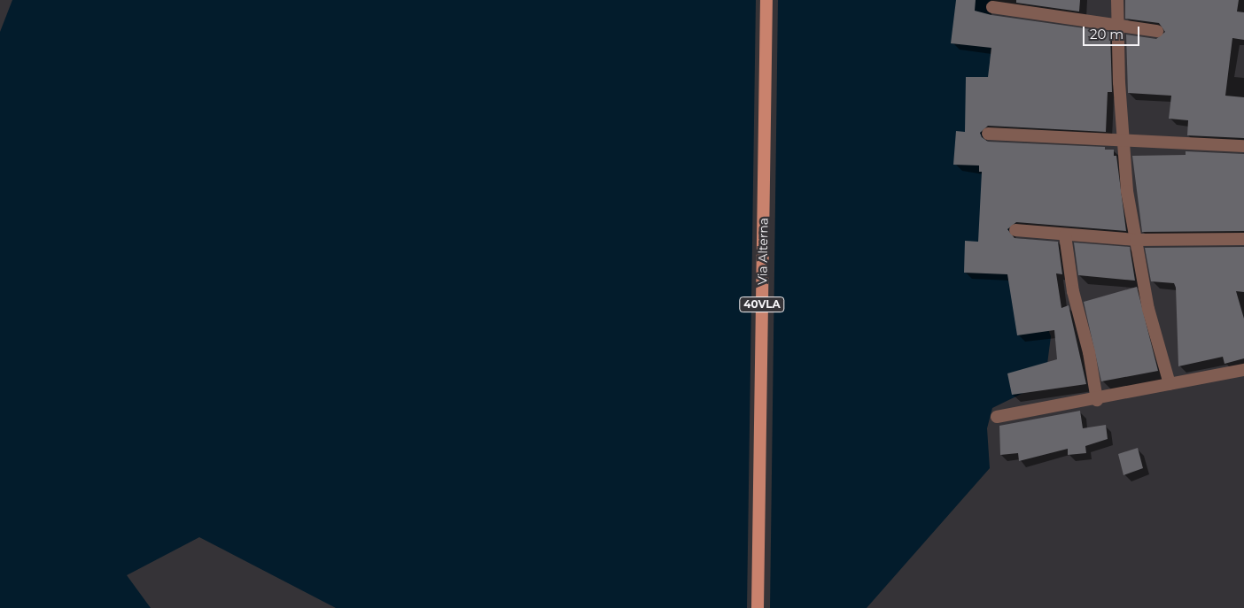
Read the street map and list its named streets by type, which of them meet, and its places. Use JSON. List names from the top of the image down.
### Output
{
  "streets": {
    "main road": ["Via Alterna", "40VLA"]
  },
  "scale_bar": "20 m"
}
